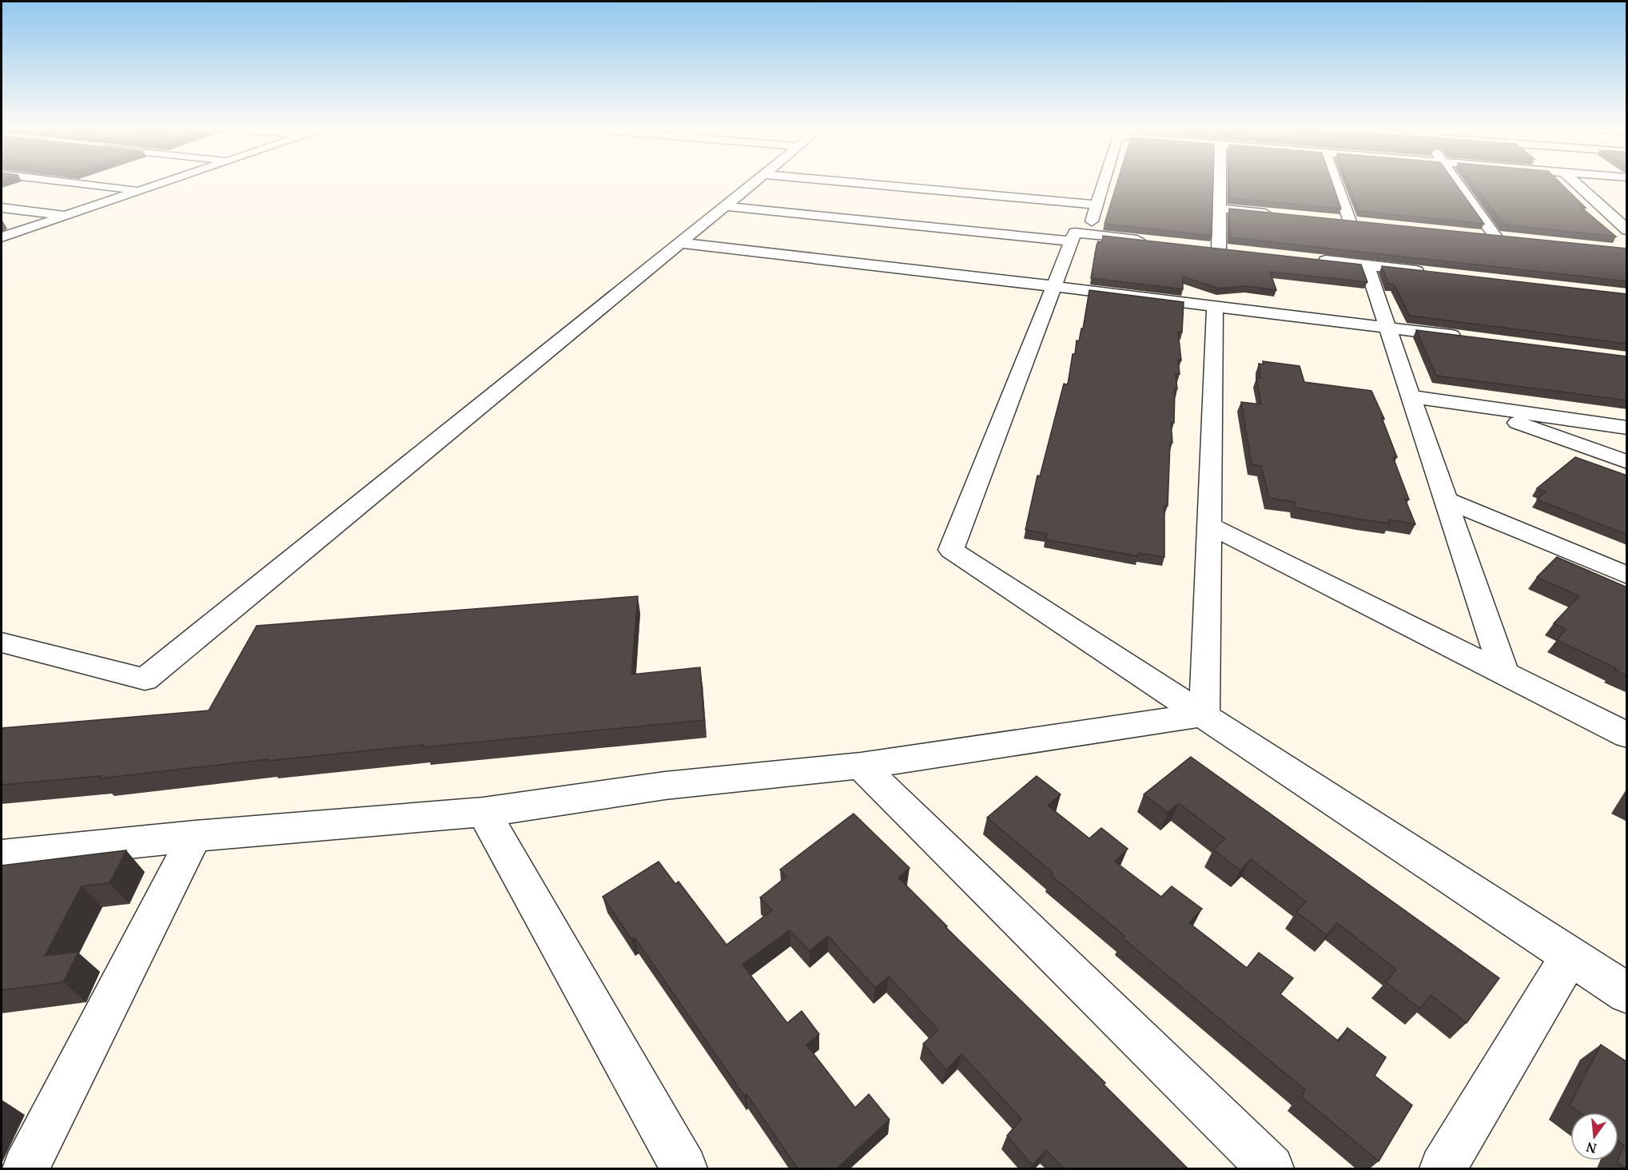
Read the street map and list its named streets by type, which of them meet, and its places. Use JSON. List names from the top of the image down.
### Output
{
  "north": "bottom"
}
